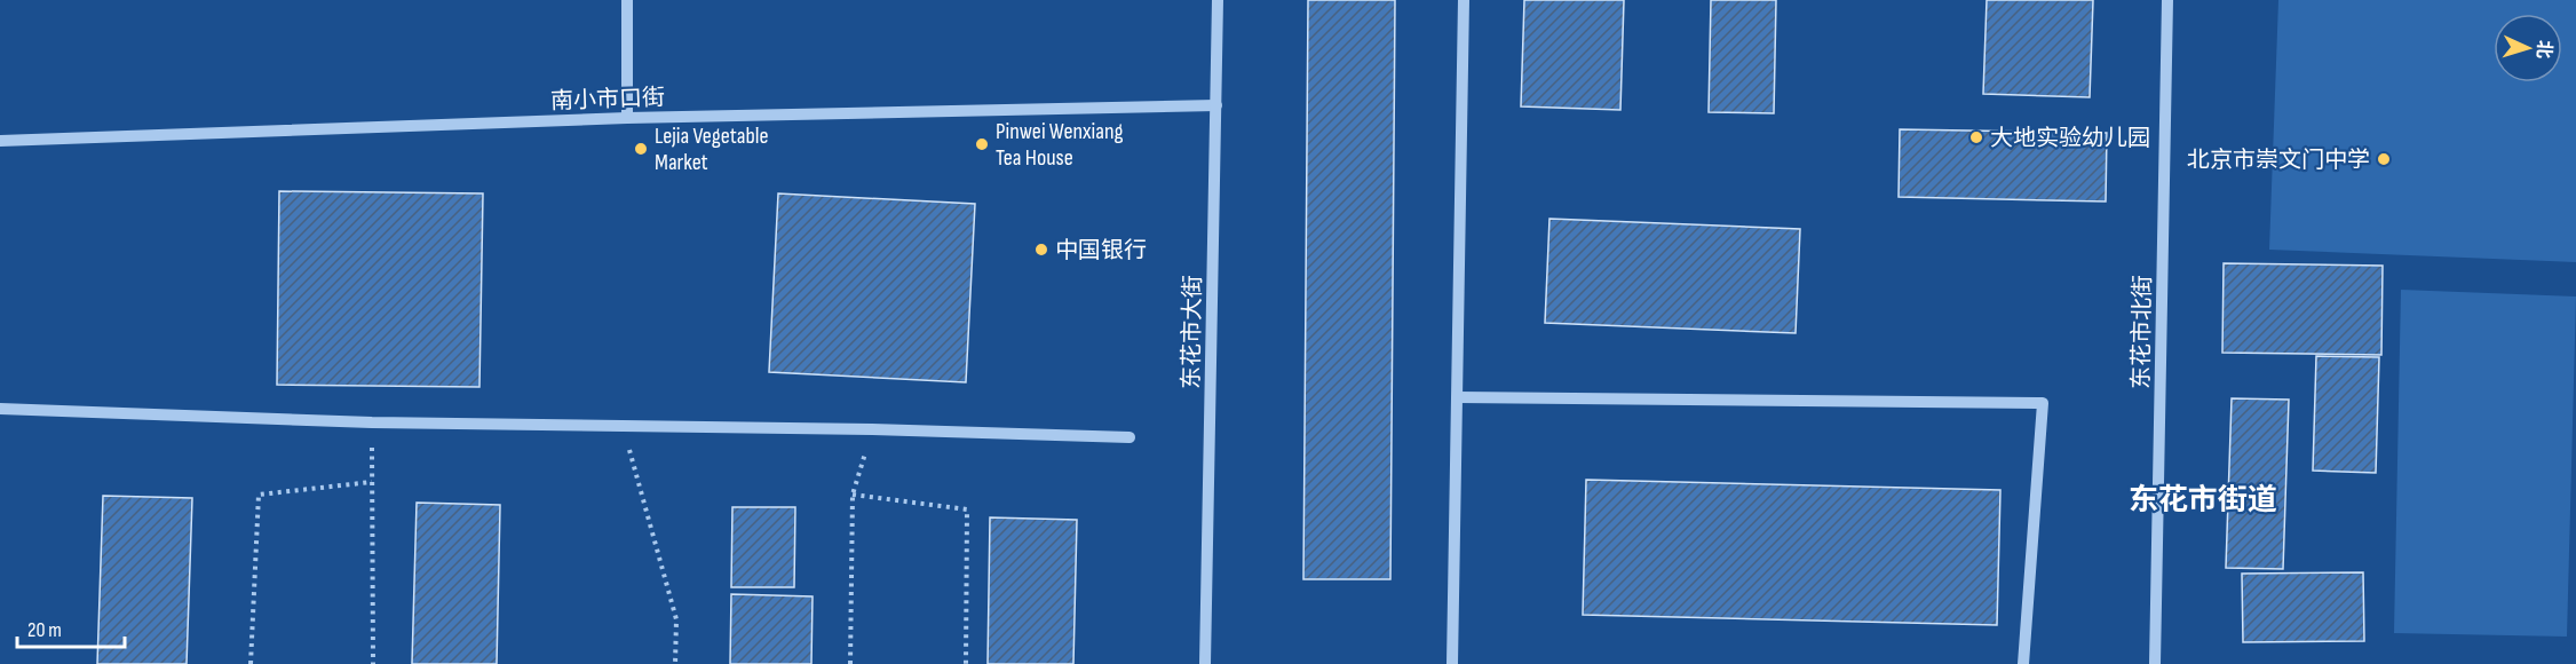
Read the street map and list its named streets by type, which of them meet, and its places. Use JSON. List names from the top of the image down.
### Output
{
  "streets": {
    "street": ["南小市口街", "东花市大街", "东花市北街"]
  },
  "crossings": [
    ["南小市口街", "东花市大街"]
  ],
  "districts": ["东花市街道"],
  "places": [
    "大地实验幼儿园",
    "Pinwei Wenxiang Tea House",
    "Lejia Vegetable Market",
    "北京市崇文门中学",
    "中国银行"
  ],
  "scale_bar": "20 m",
  "north": "right"
}
